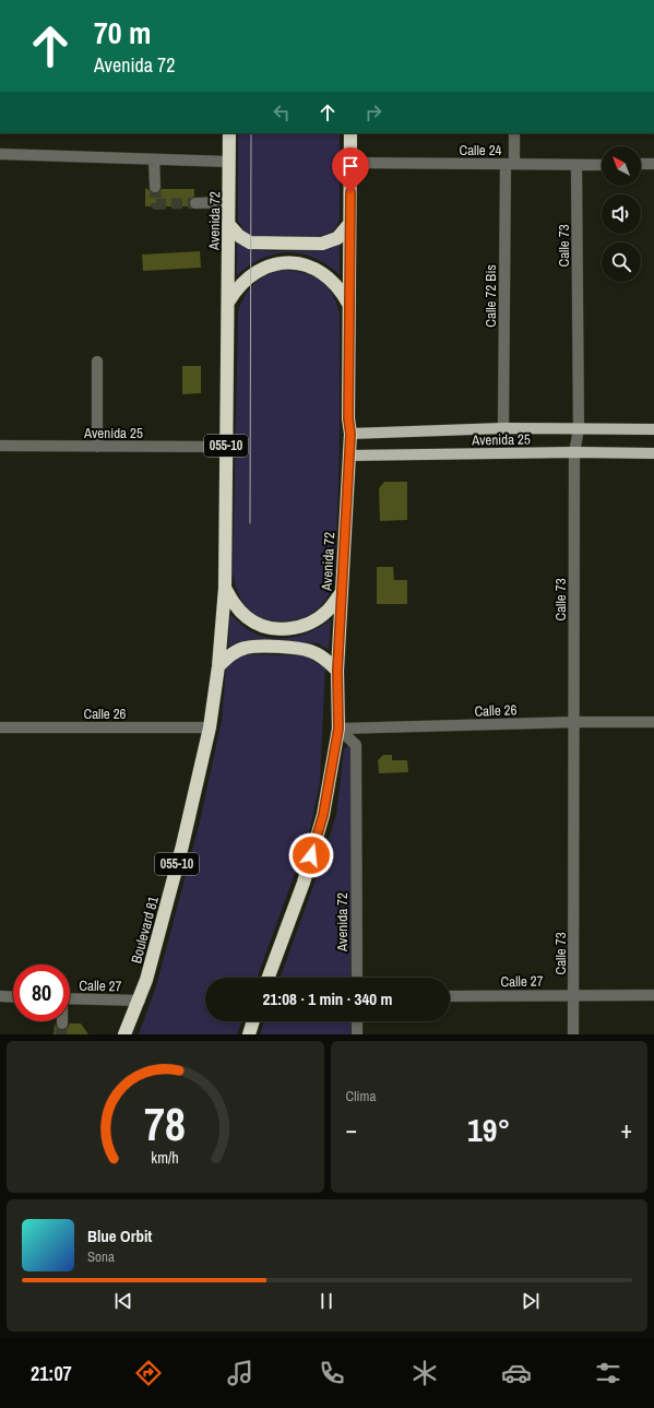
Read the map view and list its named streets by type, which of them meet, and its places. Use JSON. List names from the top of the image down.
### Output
{
  "streets": {
    "highway": ["Avenida 72", "055-10", "Boulevard 81"],
    "main road": ["Avenida 25"],
    "street": [
      "Calle 24",
      "Calle 73",
      "Calle 72 Bis",
      "Calle 26",
      "Calle 27"
    ]
  },
  "crossings": [
    ["Calle 24", "Avenida 72"],
    ["Calle 24", "Calle 73"],
    ["Calle 24", "Calle 72 Bis"],
    ["Avenida 72", "Avenida 25"],
    ["Avenida 72", "Calle 26"],
    ["Avenida 72", "Boulevard 81"],
    ["Calle 73", "Avenida 25"],
    ["Calle 73", "Calle 26"],
    ["Calle 73", "Calle 27"],
    ["Calle 72 Bis", "Avenida 25"],
    ["Calle 26", "Boulevard 81"],
    ["Boulevard 81", "Calle 27"]
  ],
  "north": "top left",
  "page": {
    "turn": ["70 m", "Avenida 72"],
    "limit": "80",
    "trip": "21:08 · 1 min · 340 m",
    "tile": "Clima",
    "heat": ["−", "19°", "+"],
    "song": ["Blue Orbit", "Sona"],
    "tabs": "21:07",
    "gauge": ["78", "km/h"]
  }
}
